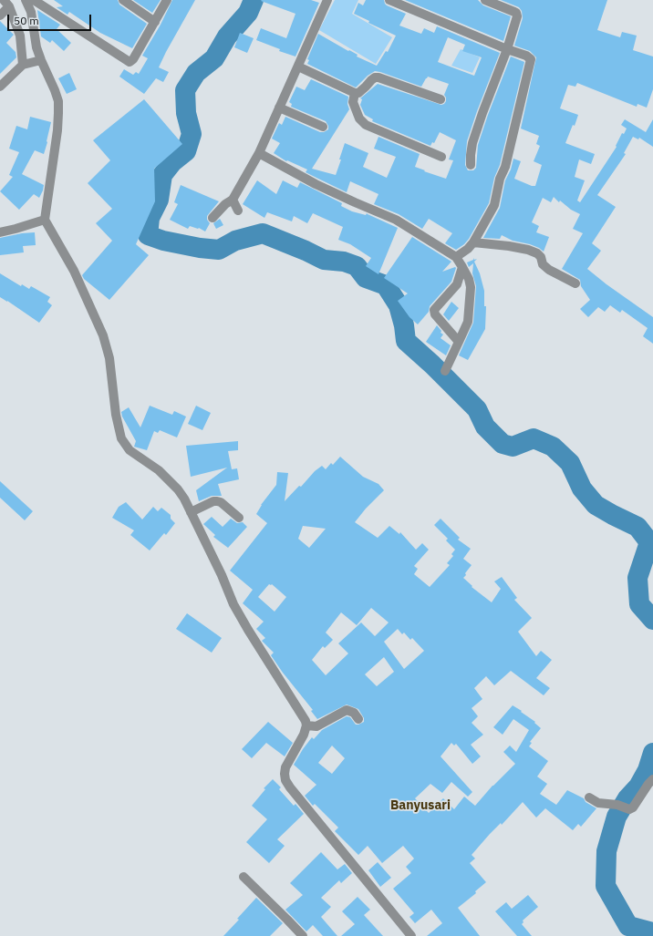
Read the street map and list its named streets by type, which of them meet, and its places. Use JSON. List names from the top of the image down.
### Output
{
  "districts": ["Banyusari"],
  "scale_bar": "50 m"
}
